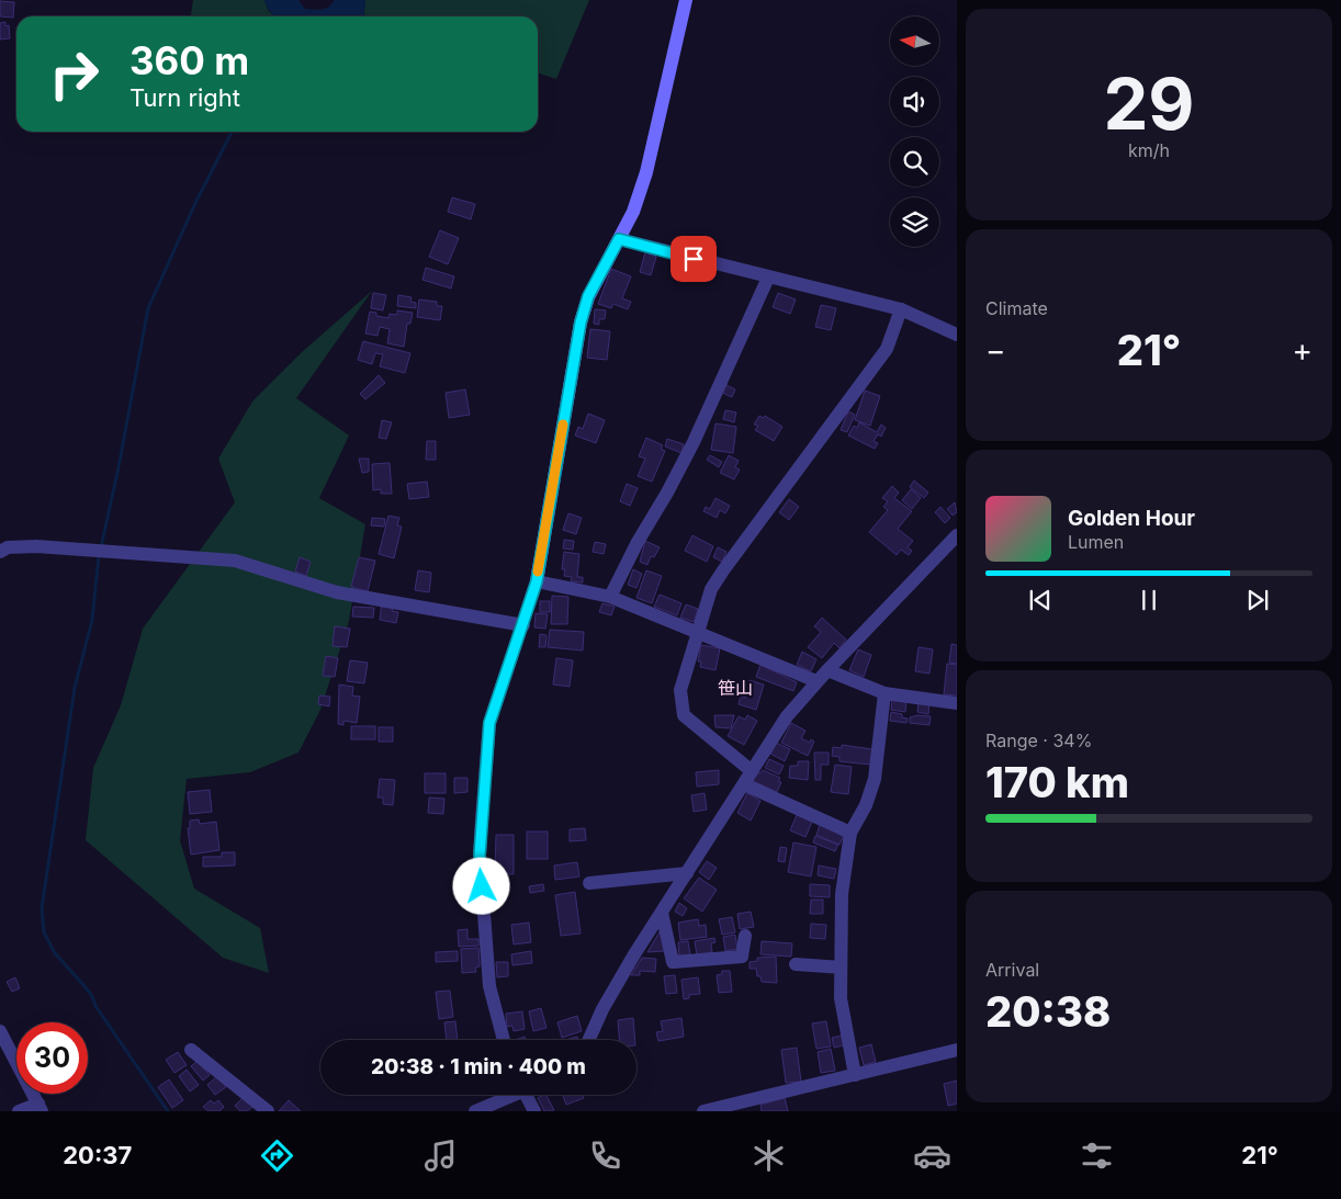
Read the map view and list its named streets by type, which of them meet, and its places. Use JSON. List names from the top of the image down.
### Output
{
  "districts": ["笹山"],
  "north": "left",
  "page": {
    "tile": [
      ["29", "km/h"],
      "Climate",
      ["Range · 34%", "170 km"],
      ["Arrival", "20:38"]
    ],
    "turn": ["360 m", "Turn right"],
    "heat": ["−", "21°", "+"],
    "song": ["Golden Hour", "Lumen"],
    "limit": "30",
    "trip": "20:38 · 1 min · 400 m",
    "tabs": ["20:37", "21°"]
  }
}
